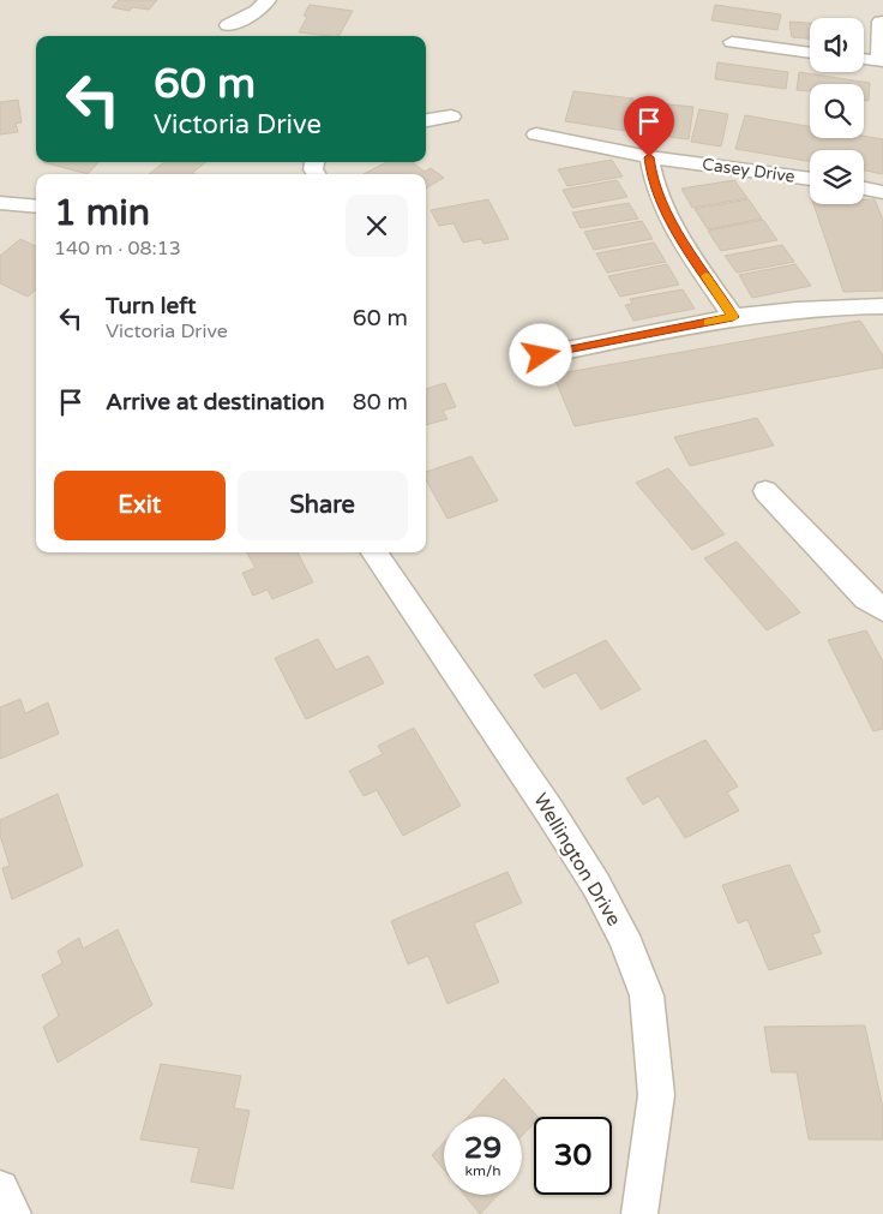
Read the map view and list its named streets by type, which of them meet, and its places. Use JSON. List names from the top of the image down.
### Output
{
  "streets": {
    "street": ["Casey Drive", "Wellington Drive"]
  },
  "page": {
    "turn": ["60 m", "Victoria Drive"],
    "heading": ["1 min", "140 m · 08:13"],
    "list": [
      {
        "name": "Turn left",
        "note": "Victoria Drive",
        "value": "60 m"
      },
      {
        "name": "Arrive at destination",
        "value": "80 m"
      }
    ],
    "buttons": ["Exit", "Share"],
    "speed": "29 km/h",
    "limit": "30"
  }
}
